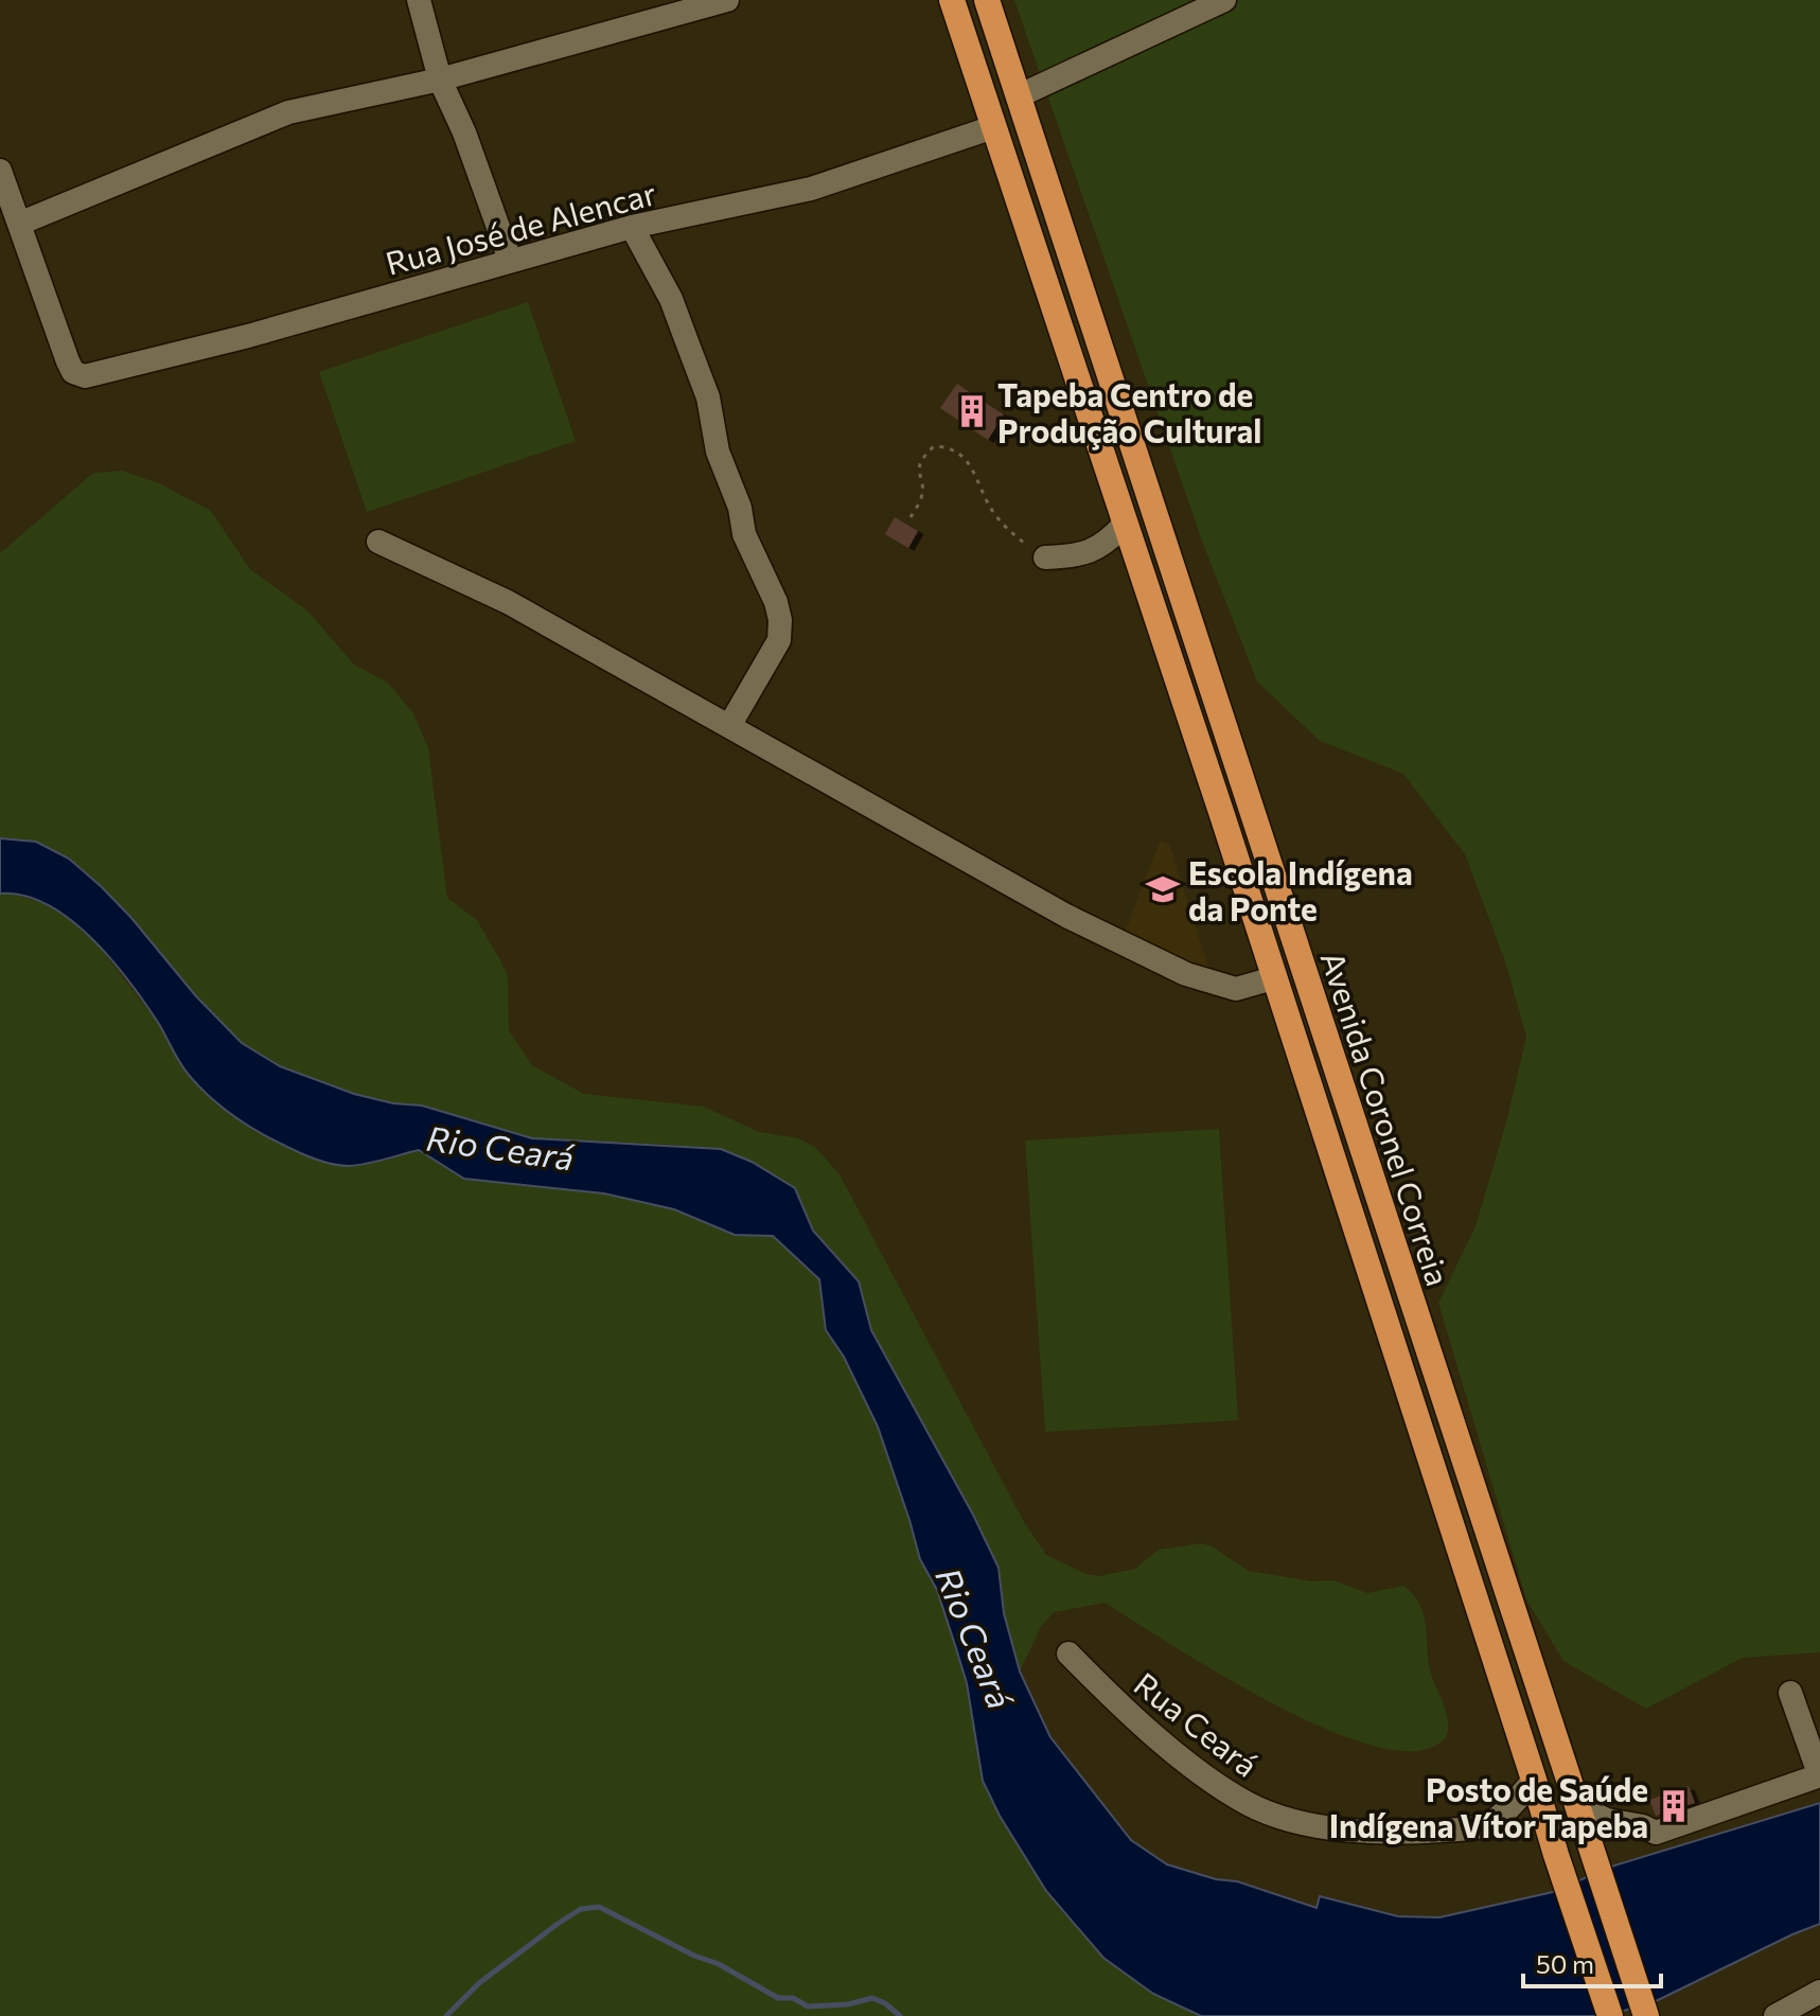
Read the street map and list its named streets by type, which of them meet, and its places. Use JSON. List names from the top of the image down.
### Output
{
  "streets": {
    "highway": ["Avenida Coronel Correia"],
    "street": ["Rua José de Alencar", "Rua Ceará"]
  },
  "crossings": [
    ["Rua José de Alencar", "Avenida Coronel Correia"],
    ["Avenida Coronel Correia", "Rua Ceará"]
  ],
  "water": ["Rio Ceará"],
  "places": {
    "building": ["Tapeba Centro de Produção Cultural", "Posto de Saúde Indígena Vítor Tapeba"],
    "school or university": ["Escola Indígena da Ponte"]
  },
  "scale_bar": "50 m"
}
